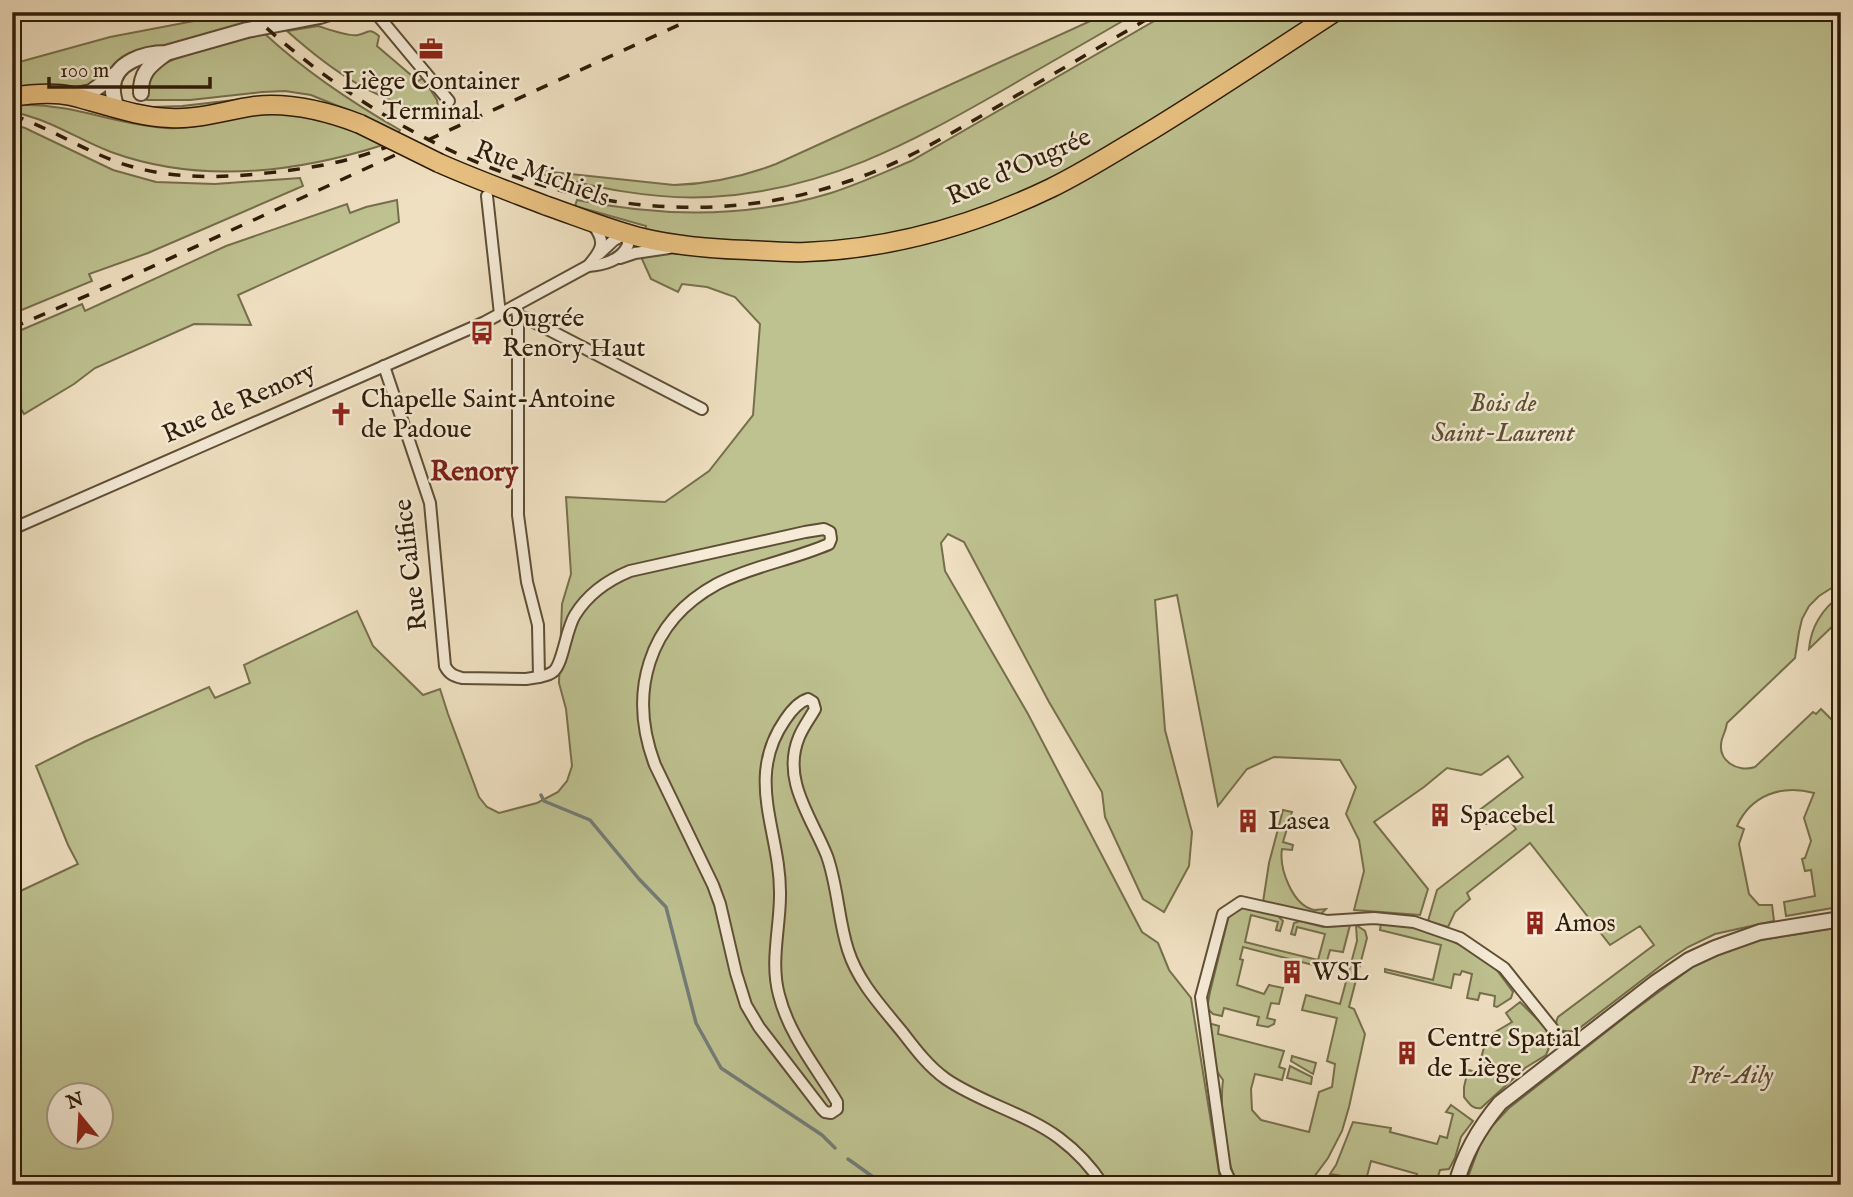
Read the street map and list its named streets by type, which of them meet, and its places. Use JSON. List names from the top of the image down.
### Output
{
  "streets": {
    "main road": ["Rue d'Ougrée", "Rue Michiels"],
    "street": ["Rue de Renory", "Rue Califice"]
  },
  "crossings": [
    ["Rue d'Ougrée", "Rue Michiels"],
    ["Rue d'Ougrée", "Rue de Renory"],
    ["Rue de Renory", "Rue Califice"]
  ],
  "districts": ["Renory"],
  "parks": ["Bois de Saint-Laurent", "Pré-Aily"],
  "places": {
    "office": ["Liège Container Terminal"],
    "bus stop": ["Ougrée Renory Haut"],
    "church": ["Chapelle Saint-Antoine de Padoue"],
    "building": [
      "Spacebel",
      "Lasea",
      "Amos",
      "WSL",
      "Centre Spatial de Liège"
    ]
  },
  "scale_bar": "100 m",
  "north": "top"
}
